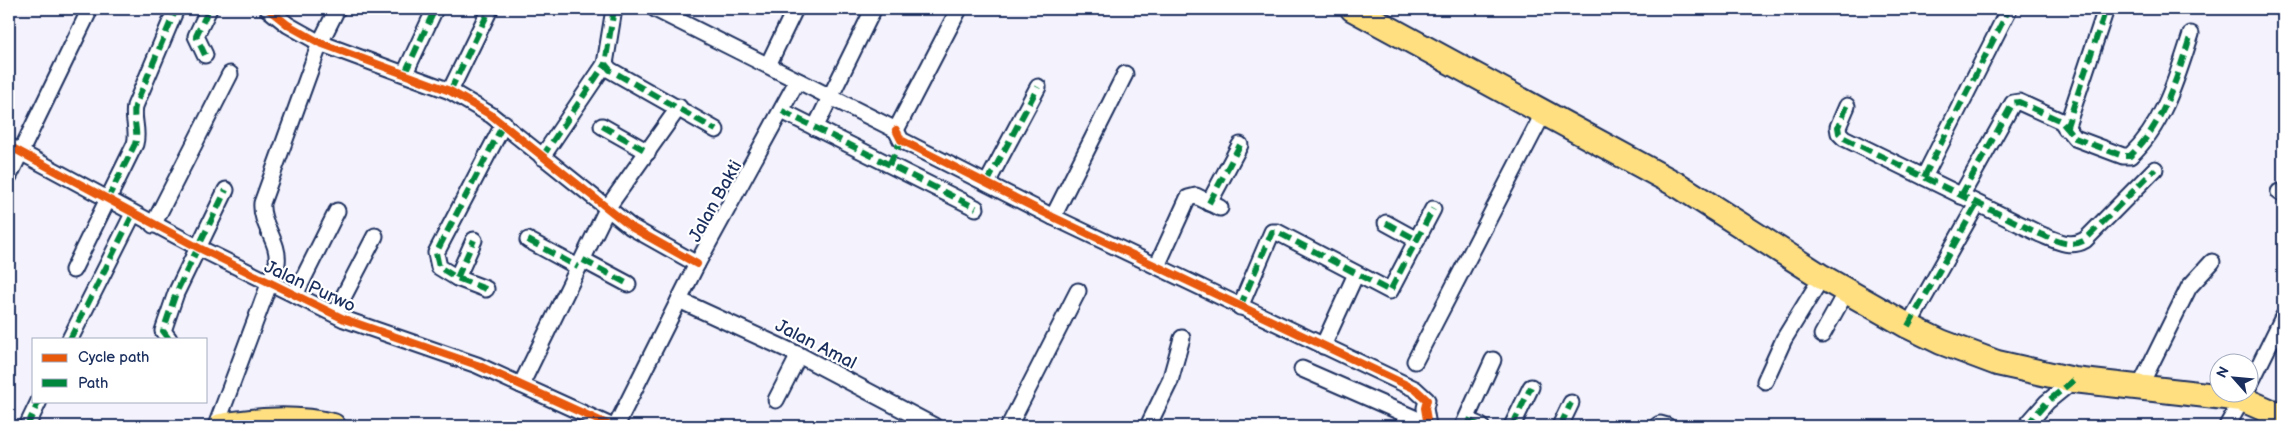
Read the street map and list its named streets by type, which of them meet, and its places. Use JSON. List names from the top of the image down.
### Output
{
  "streets": {
    "street": ["Jalan Bakti", "Jalan Purwo", "Jalan Amal"]
  },
  "crossings": [
    ["Jalan Bakti", "Jalan Amal"]
  ],
  "legend": ["Cycle path", "Path"],
  "north": "top left"
}
